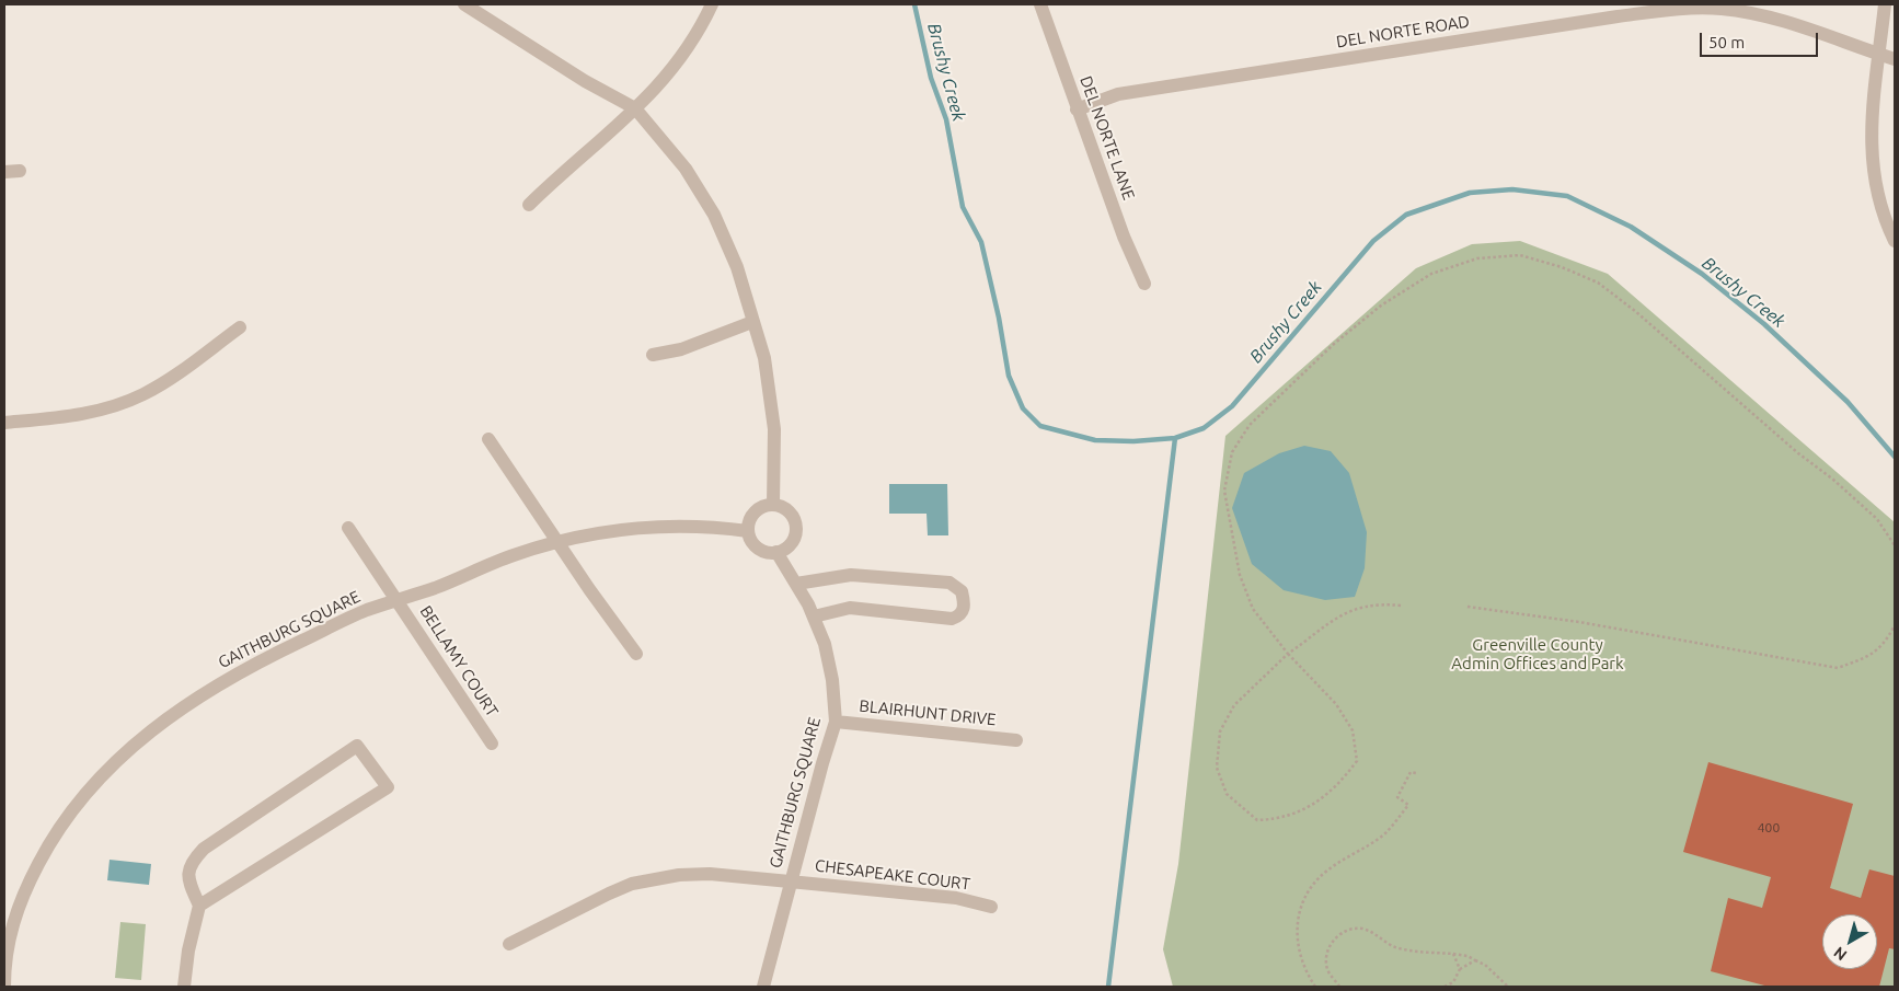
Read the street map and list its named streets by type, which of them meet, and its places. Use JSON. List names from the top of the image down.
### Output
{
  "streets": {
    "street": [
      "DEL NORTE ROAD",
      "DEL NORTE LANE",
      "GAITHBURG SQUARE",
      "BELLAMY COURT",
      "BLAIRHUNT DRIVE",
      "CHESAPEAKE COURT"
    ]
  },
  "crossings": [
    ["DEL NORTE ROAD", "DEL NORTE LANE"],
    ["GAITHBURG SQUARE", "BELLAMY COURT"],
    ["GAITHBURG SQUARE", "BLAIRHUNT DRIVE"],
    ["GAITHBURG SQUARE", "CHESAPEAKE COURT"]
  ],
  "water": ["Brushy Creek"],
  "parks": ["Greenville County Admin Offices and Park"],
  "house_numbers": ["400"],
  "scale_bar": "50 m",
  "north": "bottom left"
}
